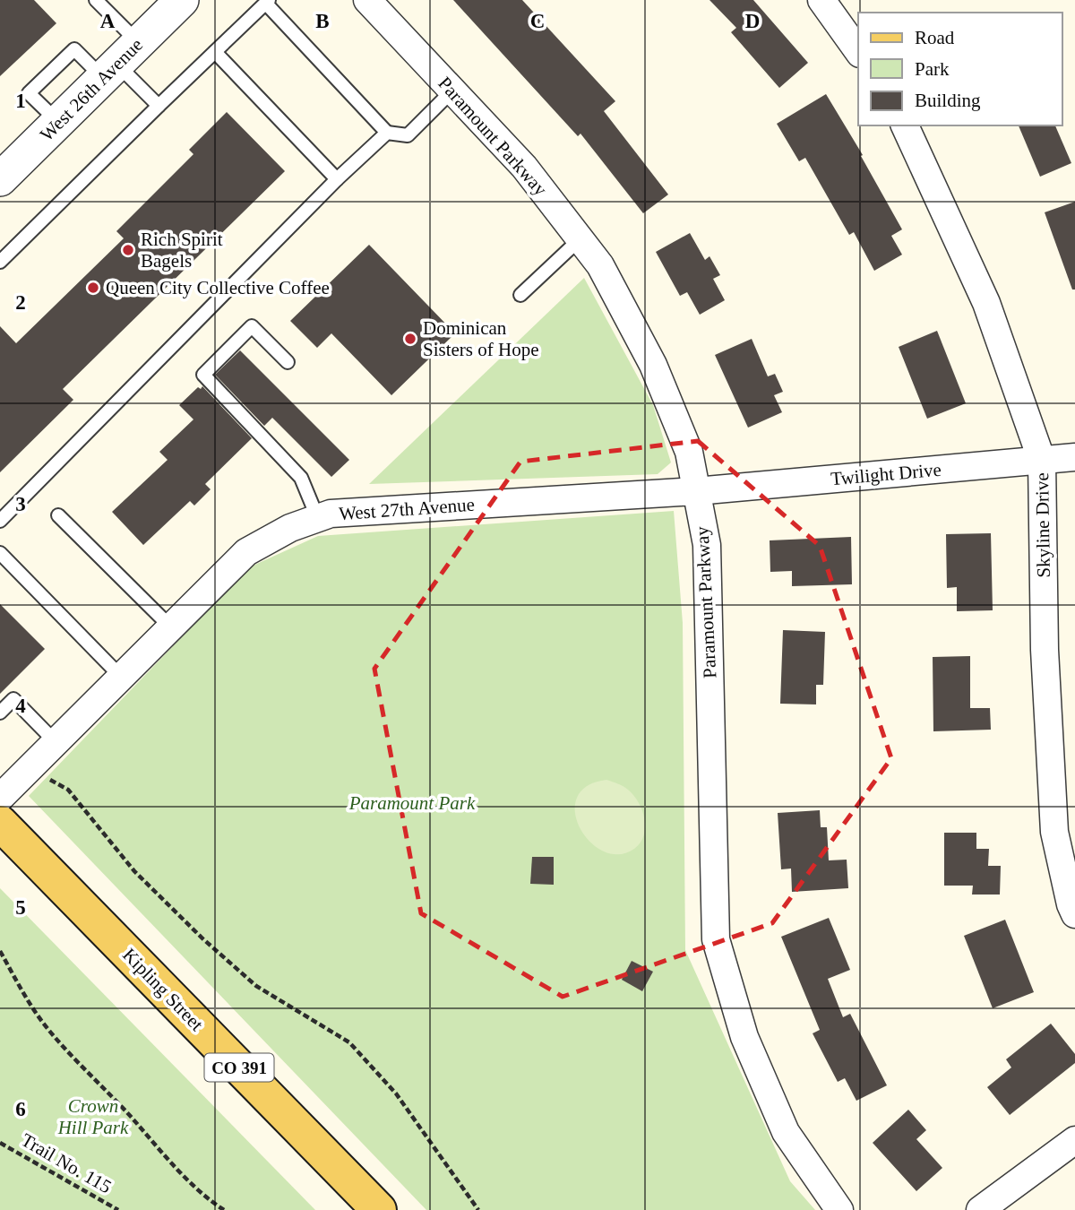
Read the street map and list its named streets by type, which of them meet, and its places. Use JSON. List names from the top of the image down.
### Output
{
  "streets": {
    "main road": ["Kipling Street", "CO 391"],
    "street": [
      "West 26th Avenue",
      "Paramount Parkway",
      "Twilight Drive",
      "West 27th Avenue",
      "Skyline Drive"
    ],
    "path": ["Trail No. 115"]
  },
  "crossings": [
    ["Paramount Parkway", "Twilight Drive"],
    ["Paramount Parkway", "West 27th Avenue"],
    ["Twilight Drive", "West 27th Avenue"],
    ["Twilight Drive", "Skyline Drive"]
  ],
  "parks": ["Paramount Park", "Crown Hill Park"],
  "places": ["Rich Spirit Bagels", "Queen City Collective Coffee", "Dominican Sisters of Hope"],
  "legend": ["Road", "Park", "Building"],
  "grid": {
    "columns": [
      "A",
      "B",
      "C",
      "D"
    ],
    "rows": [
      "1",
      "2",
      "3",
      "4",
      "5",
      "6"
    ]
  }
}
